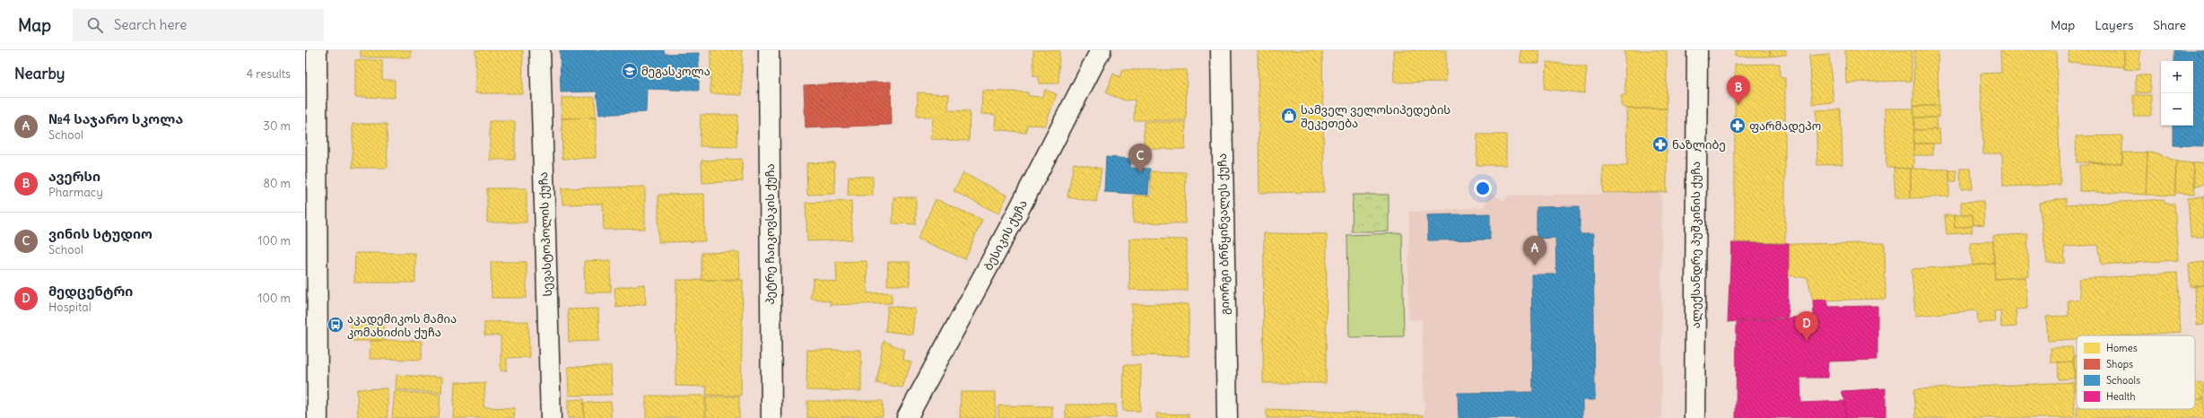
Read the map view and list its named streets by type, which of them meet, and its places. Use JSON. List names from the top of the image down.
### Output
{
  "streets": {
    "street": [
      "სევასტოპოლის ქუჩა",
      "პეტრე ჩაიკოვსკის ქუჩა",
      "გიორგი ბრწყინვალეს ქუჩა",
      "ბესიკის ქუჩა",
      "ალექსანდრე პუშკინის ქუჩა"
    ]
  },
  "places": {
    "school or university": ["მეგასკოლა"],
    "shop": ["სამველ ველოსიპედების შეკეთება"],
    "pharmacy": ["ფარმადეპო", "ნაზლიბე"],
    "bus stop": ["აკადემიკოს მამია კომახიძის ქუჩა"]
  },
  "legend": [
    "Homes",
    "Shops",
    "Schools",
    "Health"
  ],
  "page": {
    "header": "Map",
    "search": "Search here",
    "nav": ["Map", "Layers", "Share"],
    "heading": ["Nearby", "4 results"],
    "map_buttons": ["+", "−"],
    "pins": [
      "B",
      "C",
      "A",
      "D"
    ],
    "list": [
      {
        "mark": "A",
        "name": "№4 საჯარო სკოლა",
        "note": "School",
        "value": "30 m"
      },
      {
        "mark": "B",
        "name": "ავერსი",
        "note": "Pharmacy",
        "value": "80 m"
      },
      {
        "mark": "C",
        "name": "ვინის სტუდიო",
        "note": "School",
        "value": "100 m"
      },
      {
        "mark": "D",
        "name": "მედცენტრი",
        "note": "Hospital",
        "value": "100 m"
      }
    ]
  }
}
